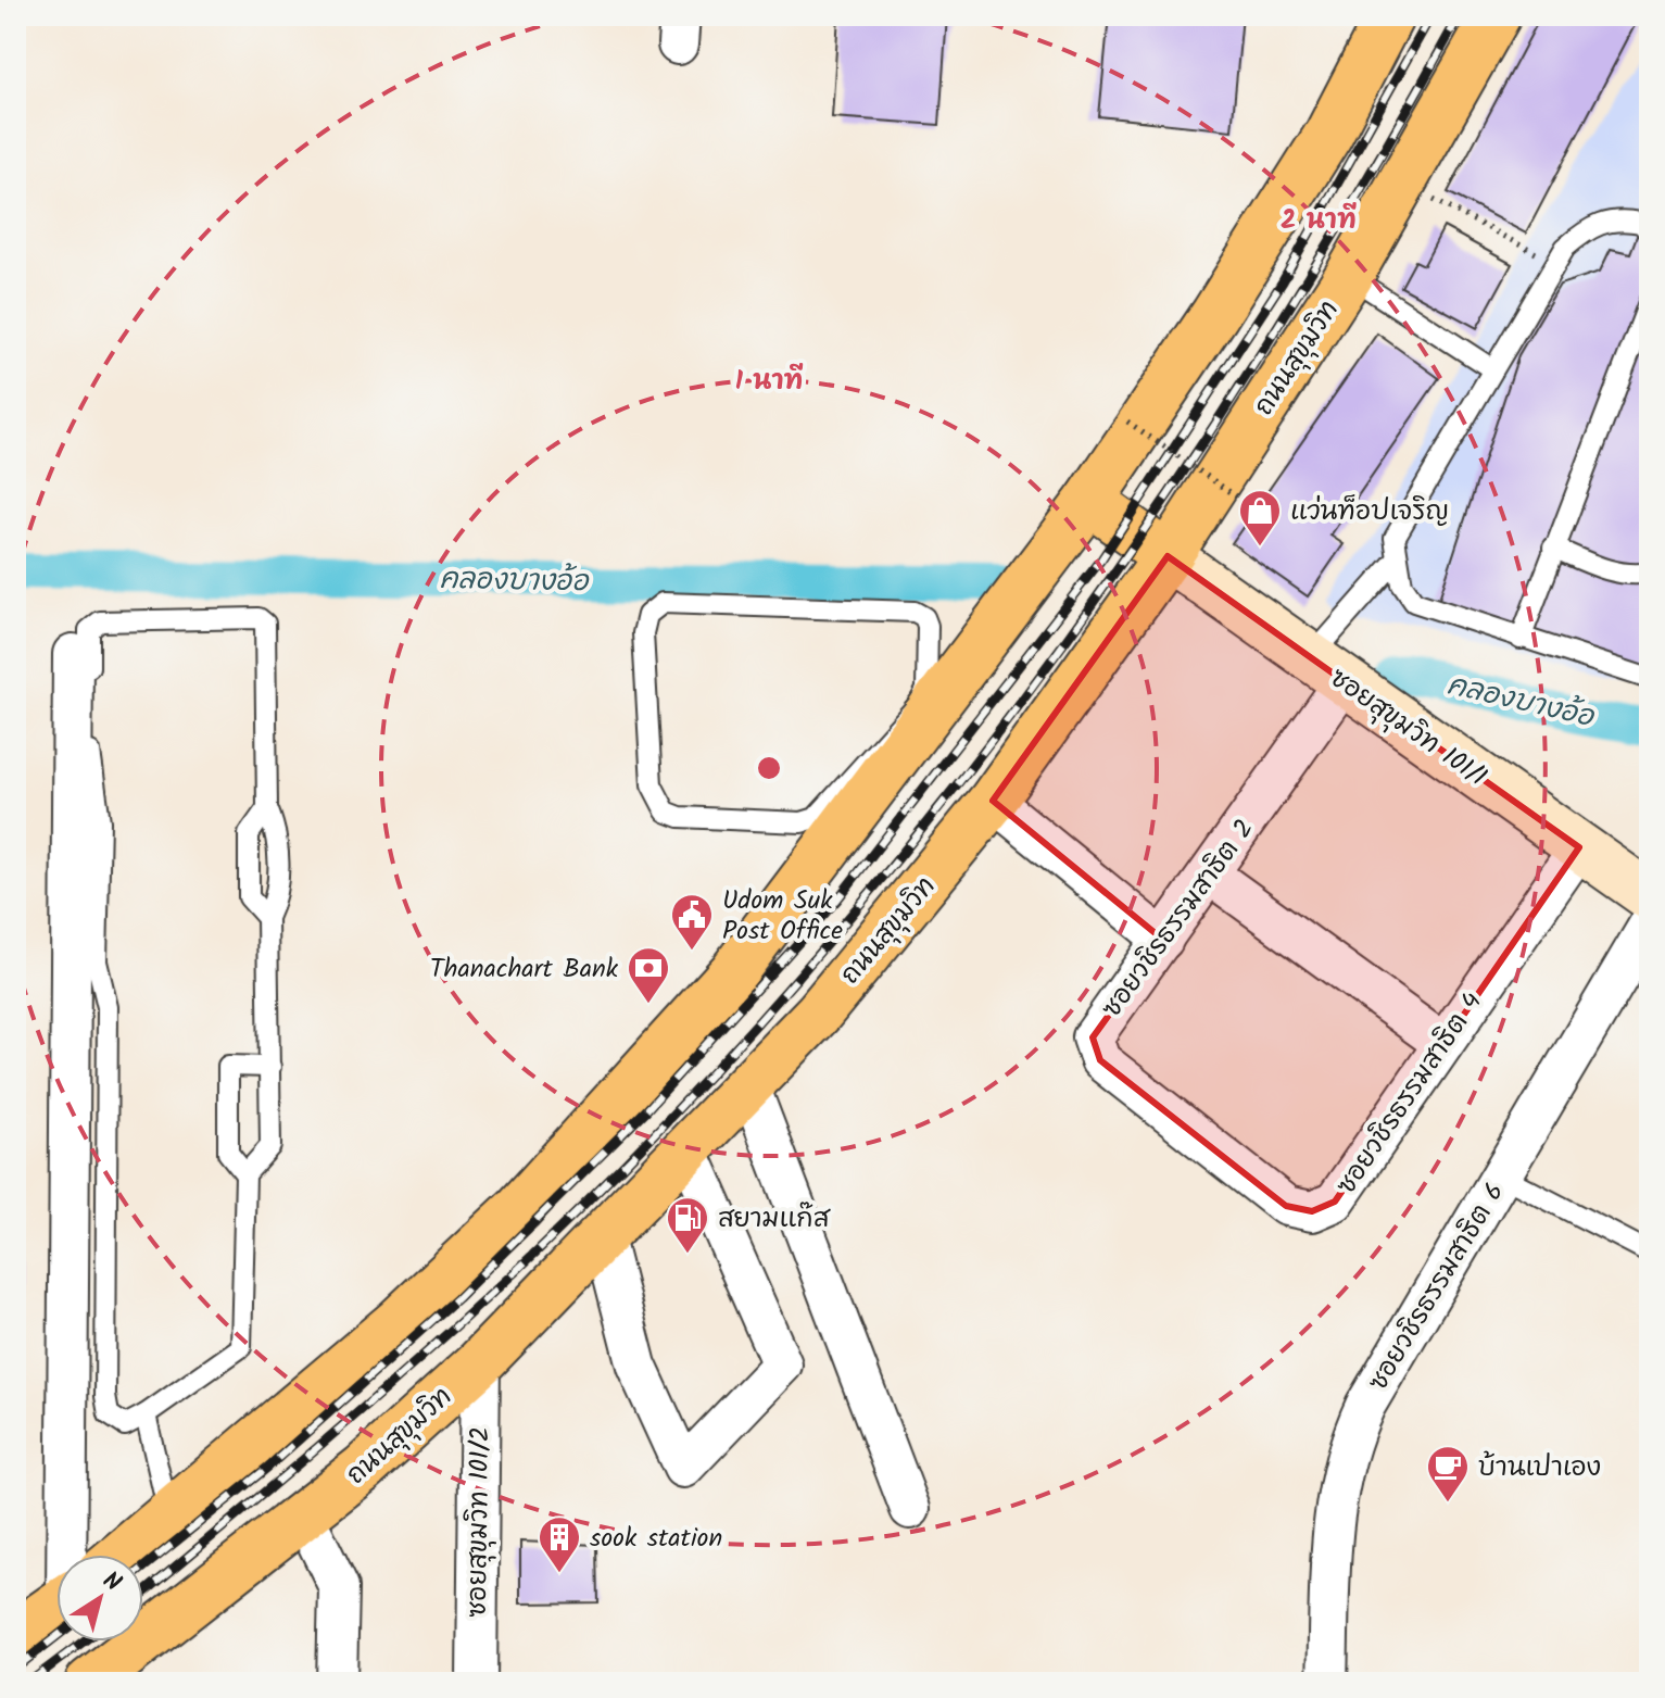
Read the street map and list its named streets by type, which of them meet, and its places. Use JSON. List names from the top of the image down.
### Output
{
  "streets": {
    "main road": ["ถนนสุขุมวิท"],
    "street": [
      "ซอยสุขุมวิท 101/1",
      "ซอยวชิรธรรมสาธิต 2",
      "ซอยวชิรธรรมสาธิต 4",
      "ซอยวชิรธรรมสาธิต 6",
      "ซอยสุขุมวิท 101/2"
    ]
  },
  "crossings": [
    ["ถนนสุขุมวิท", "ซอยสุขุมวิท 101/1"],
    ["ถนนสุขุมวิท", "ซอยสุขุมวิท 101/2"],
    ["ซอยสุขุมวิท 101/1", "ซอยวชิรธรรมสาธิต 2"],
    ["ซอยสุขุมวิท 101/1", "ซอยวชิรธรรมสาธิต 4"],
    ["ซอยวชิรธรรมสาธิต 2", "ซอยวชิรธรรมสาธิต 4"]
  ],
  "water": ["คลองบางอ้อ"],
  "places": {
    "shop": ["แว่นท็อปเจริญ"],
    "public building": ["Udom Suk Post Office"],
    "bank": ["Thanachart Bank"],
    "fuel station": ["สยามแก๊ส"],
    "cafe": ["บ้านเปาเอง"],
    "building": ["sook station"]
  },
  "north": "top right",
  "rings": ["2 นาที", "1 นาที"]
}
